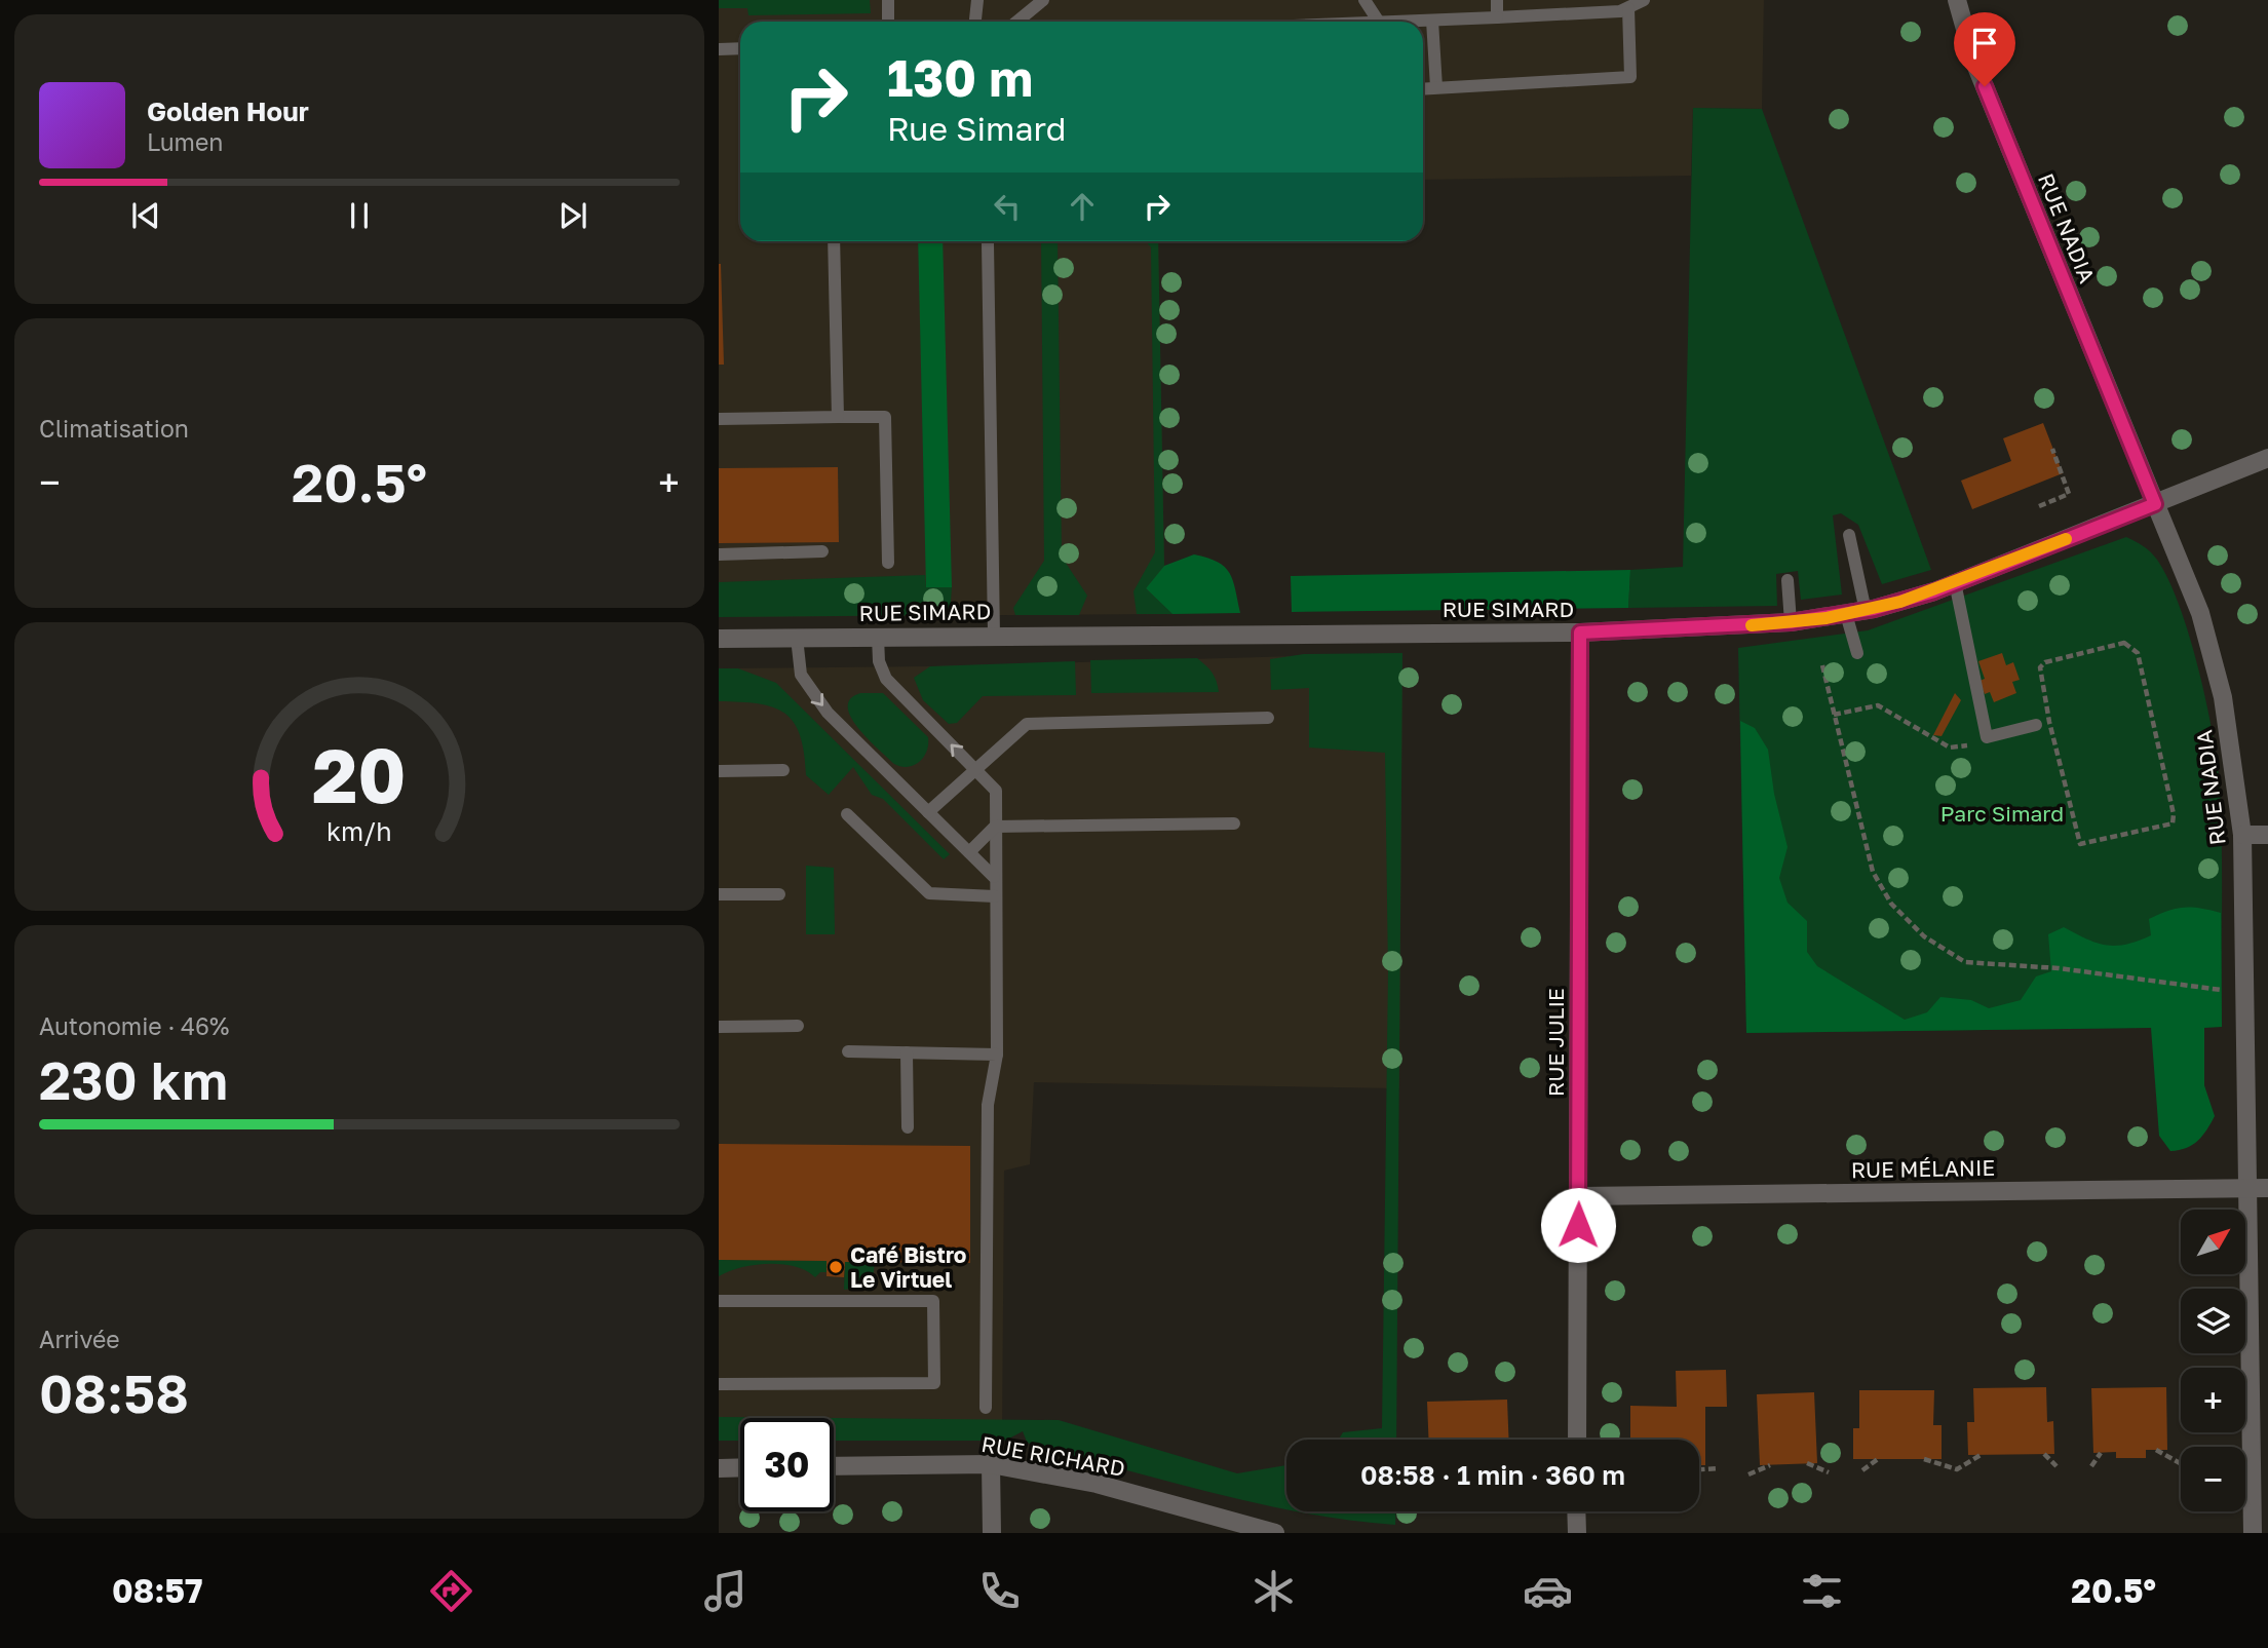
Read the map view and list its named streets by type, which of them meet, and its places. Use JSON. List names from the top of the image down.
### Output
{
  "streets": {
    "street": [
      "RUE NADIA",
      "RUE SIMARD",
      "RUE JULIE",
      "RUE MÉLANIE",
      "RUE RICHARD"
    ]
  },
  "crossings": [
    ["RUE NADIA", "RUE SIMARD"],
    ["RUE NADIA", "RUE MÉLANIE"],
    ["RUE SIMARD", "RUE JULIE"],
    ["RUE JULIE", "RUE MÉLANIE"]
  ],
  "parks": ["Parc Simard"],
  "places": ["Café Bistro Le Virtuel"],
  "north": "top right",
  "page": {
    "turn": ["130 m", "Rue Simard"],
    "song": ["Golden Hour", "Lumen"],
    "tile": [
      "Climatisation",
      ["Autonomie · 46%", "230 km"],
      ["Arrivée", "08:58"]
    ],
    "heat": ["−", "20.5°", "+"],
    "map_buttons": ["+", "−"],
    "limit": "30",
    "trip": "08:58 · 1 min · 360 m",
    "tabs": ["08:57", "20.5°"],
    "gauge": ["20", "km/h"]
  }
}
